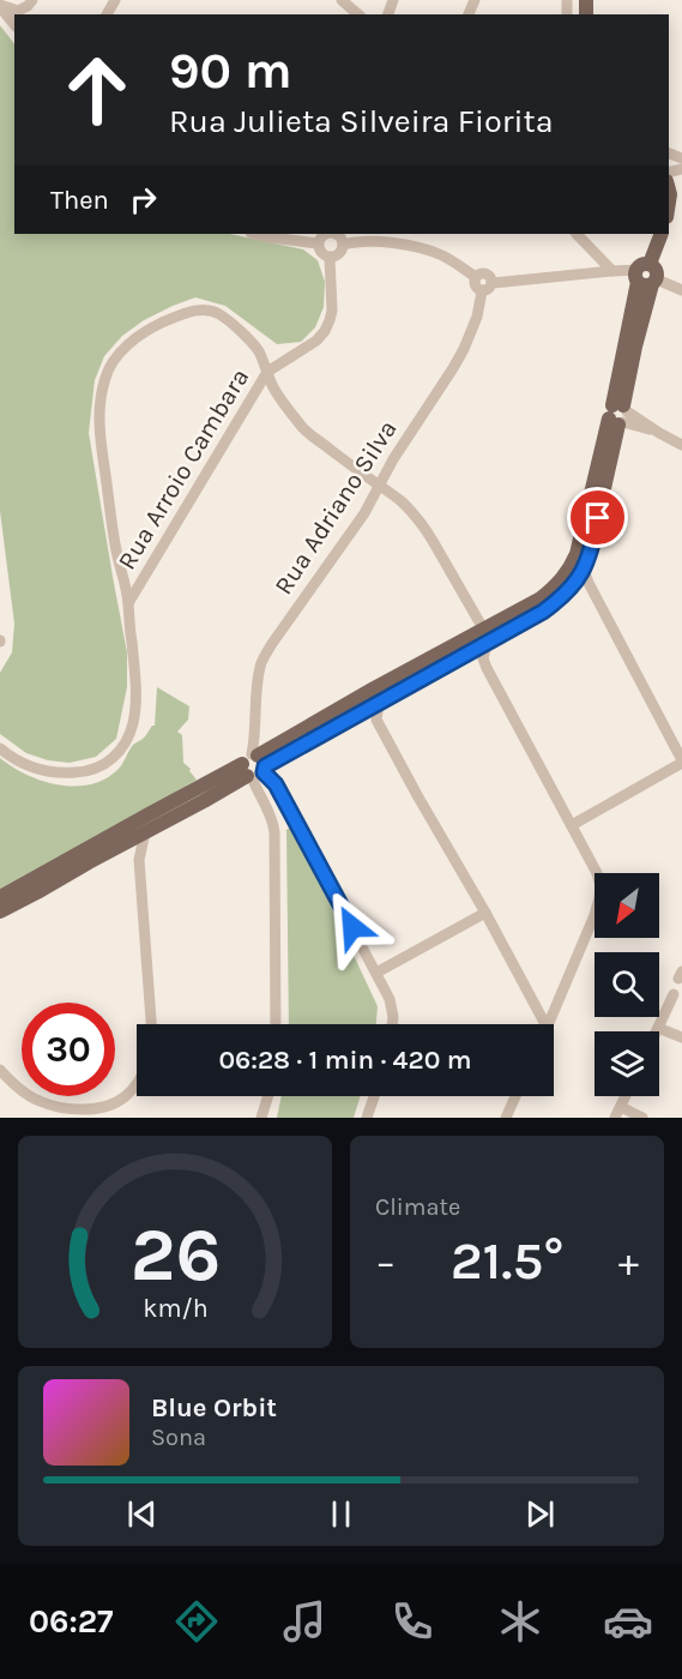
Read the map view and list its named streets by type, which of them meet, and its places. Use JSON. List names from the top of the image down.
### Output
{
  "streets": {
    "street": ["Rua Arroio Cambara", "Rua Adriano Silva"]
  },
  "north": "bottom left",
  "page": {
    "turn": ["90 m", "Rua Julieta Silveira Fiorita"],
    "then": "Then",
    "limit": "30",
    "trip": "06:28 · 1 min · 420 m",
    "tile": "Climate",
    "heat": ["−", "21.5°", "+"],
    "song": ["Blue Orbit", "Sona"],
    "tabs": "06:27",
    "gauge": ["26", "km/h"]
  }
}
